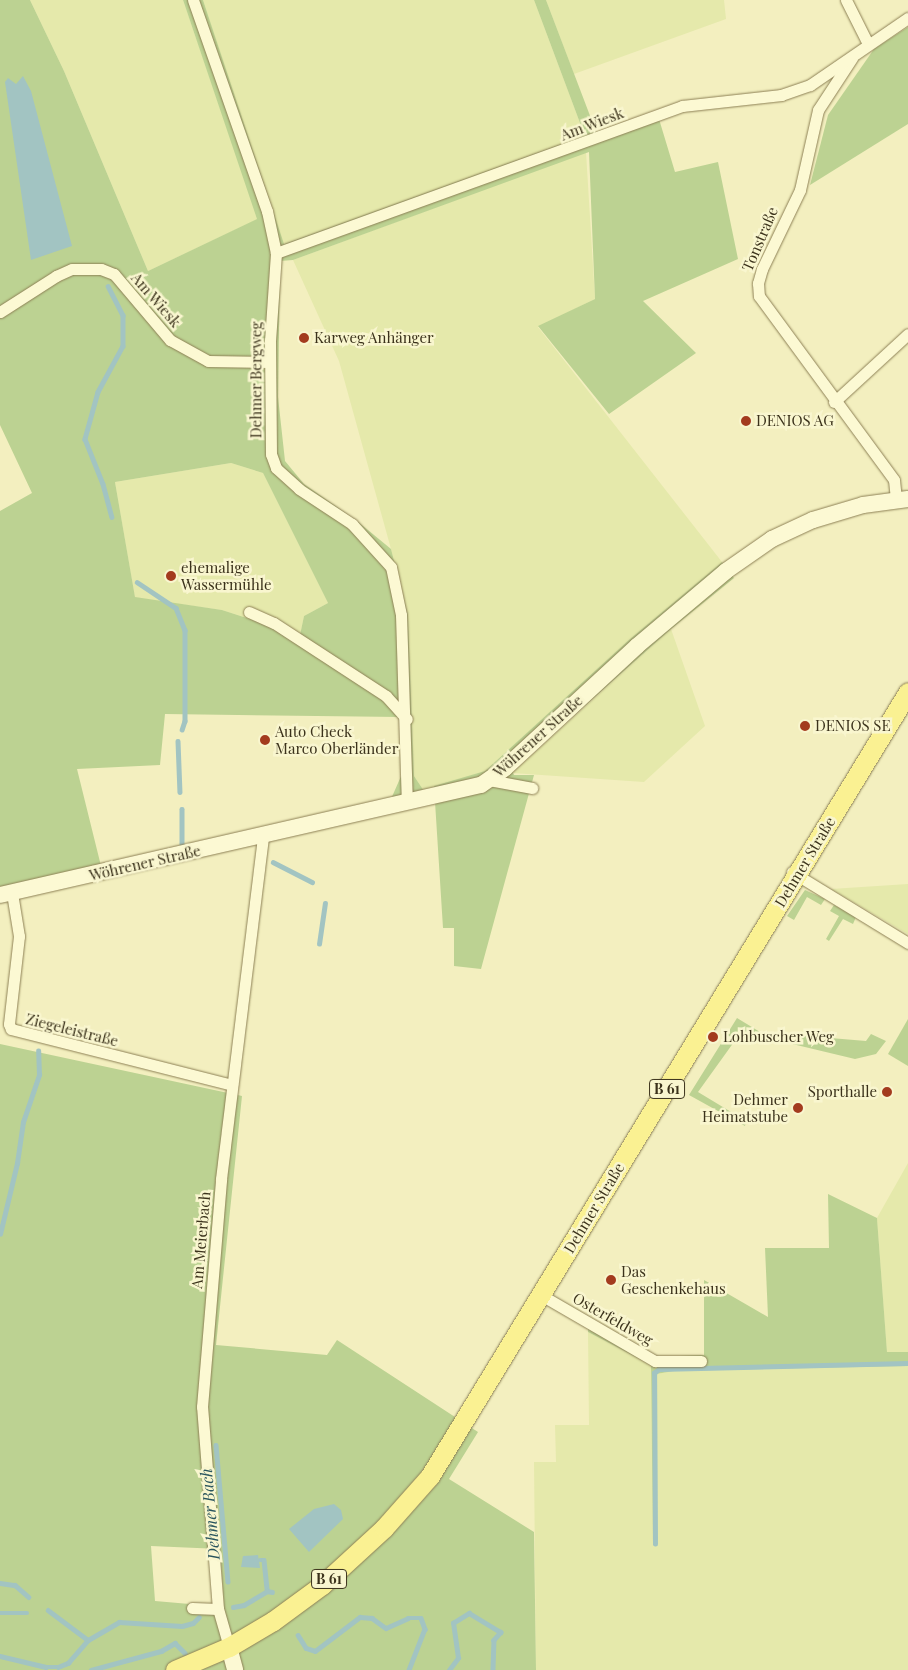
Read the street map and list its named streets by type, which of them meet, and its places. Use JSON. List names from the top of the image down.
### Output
{
  "streets": {
    "main road": ["Dehmer Straße", "B 61"],
    "street": [
      "Am Wiesk",
      "Tonstraße",
      "Dehmer Bergweg",
      "Wöhrener Straße",
      "Ziegeleistraße",
      "Am Meierbach",
      "Osterfeldweg"
    ]
  },
  "crossings": [
    ["Am Wiesk", "Tonstraße"],
    ["Am Wiesk", "Dehmer Bergweg"],
    ["Tonstraße", "Wöhrener Straße"],
    ["Dehmer Bergweg", "Wöhrener Straße"],
    ["Wöhrener Straße", "Ziegeleistraße"],
    ["Wöhrener Straße", "Am Meierbach"],
    ["Dehmer Straße", "B 61"],
    ["Dehmer Straße", "Am Meierbach"],
    ["Dehmer Straße", "Osterfeldweg"],
    ["Ziegeleistraße", "Am Meierbach"],
    ["B 61", "Am Meierbach"]
  ],
  "water": ["Dehmer Bach"],
  "places": [
    "Karweg Anhänger",
    "DENIOS AG",
    "ehemalige Wassermühle",
    "DENIOS SE",
    "Auto Check Marco Oberländer",
    "Lohbuscher Weg",
    "Sporthalle",
    "Dehmer Heimatstube",
    "Das Geschenkehaus"
  ]
}
